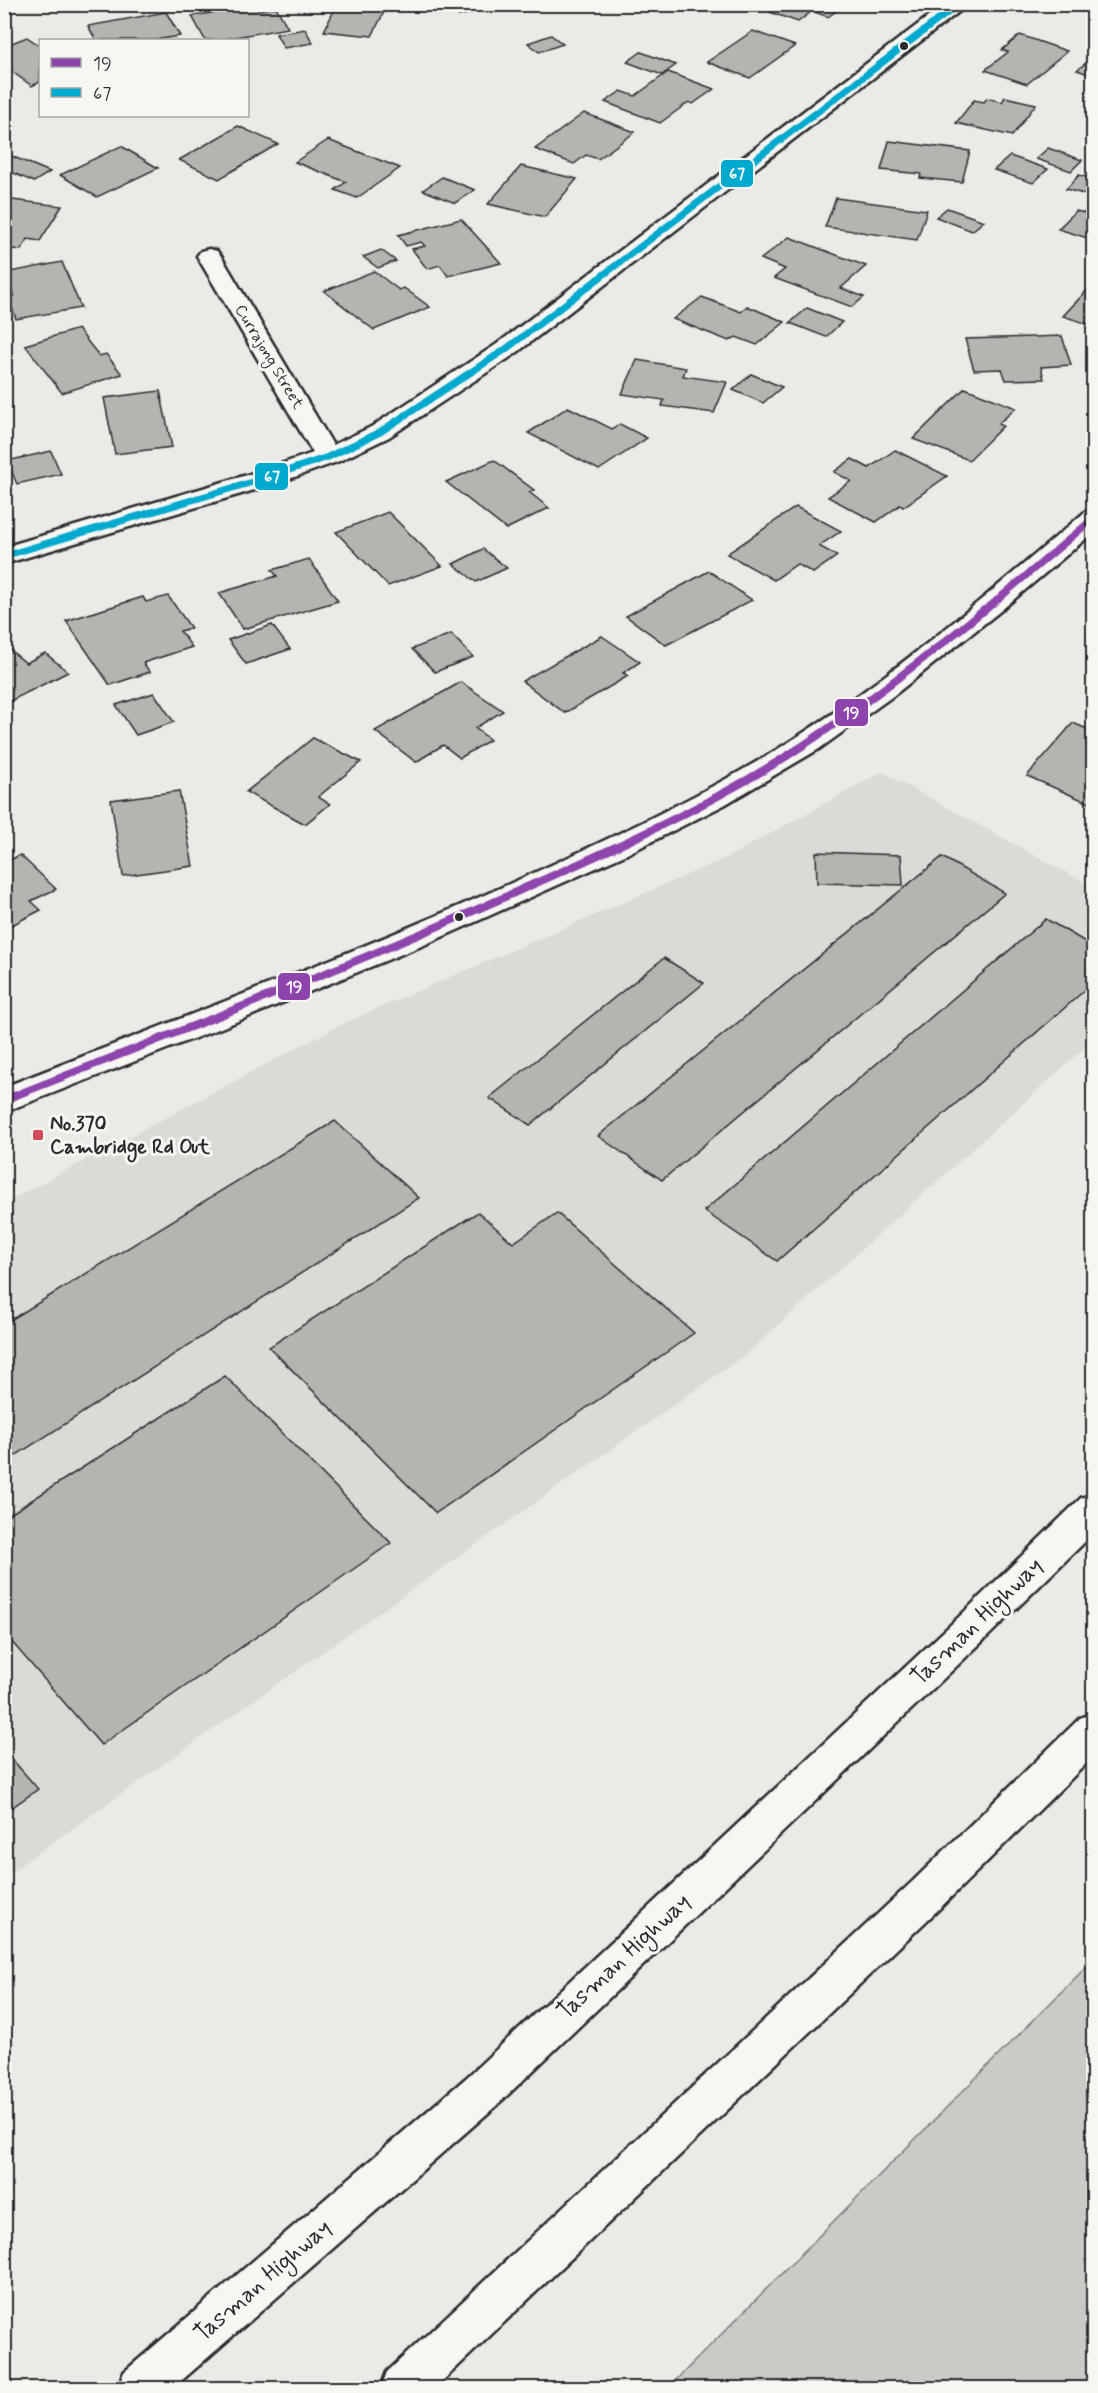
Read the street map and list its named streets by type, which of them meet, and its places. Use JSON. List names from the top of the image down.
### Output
{
  "streets": {
    "main road": ["Currajong Street", "Tasman Highway"]
  },
  "places": {
    "transit": ["No.370 Cambridge Rd Out"]
  },
  "lines": ["transit line 67", "transit line 19"],
  "legend": ["19", "67"]
}
